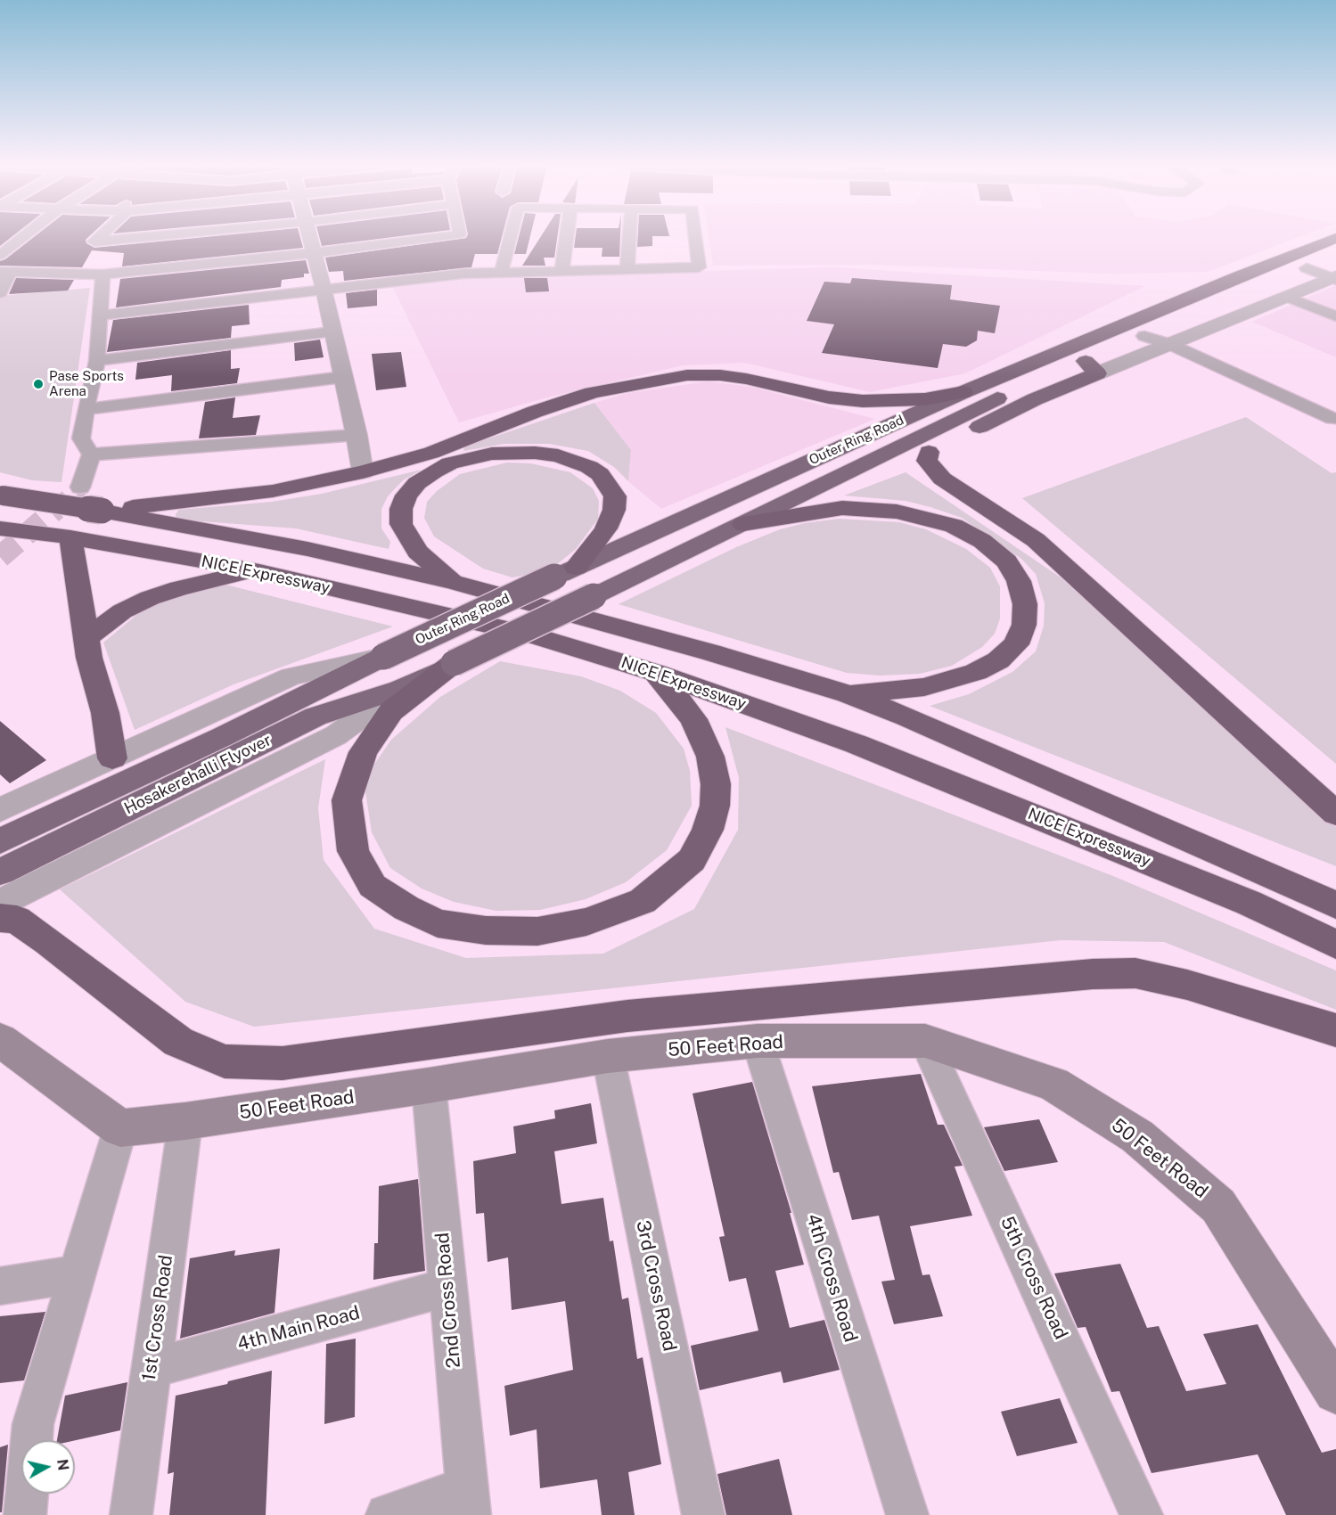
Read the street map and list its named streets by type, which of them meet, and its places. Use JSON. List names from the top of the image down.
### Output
{
  "streets": {
    "highway": ["Outer Ring Road", "NICE Expressway", "Hosakerehalli Flyover"],
    "main road": ["50 Feet Road"],
    "street": [
      "4th Cross Road",
      "5th Cross Road",
      "3rd Cross Road",
      "2nd Cross Road",
      "1st Cross Road",
      "4th Main Road"
    ]
  },
  "crossings": [
    ["Outer Ring Road", "Hosakerehalli Flyover"],
    ["50 Feet Road", "4th Cross Road"],
    ["50 Feet Road", "5th Cross Road"],
    ["50 Feet Road", "3rd Cross Road"],
    ["50 Feet Road", "2nd Cross Road"],
    ["50 Feet Road", "1st Cross Road"],
    ["2nd Cross Road", "4th Main Road"],
    ["1st Cross Road", "4th Main Road"]
  ],
  "places": ["Pase Sports Arena"],
  "north": "right"
}
